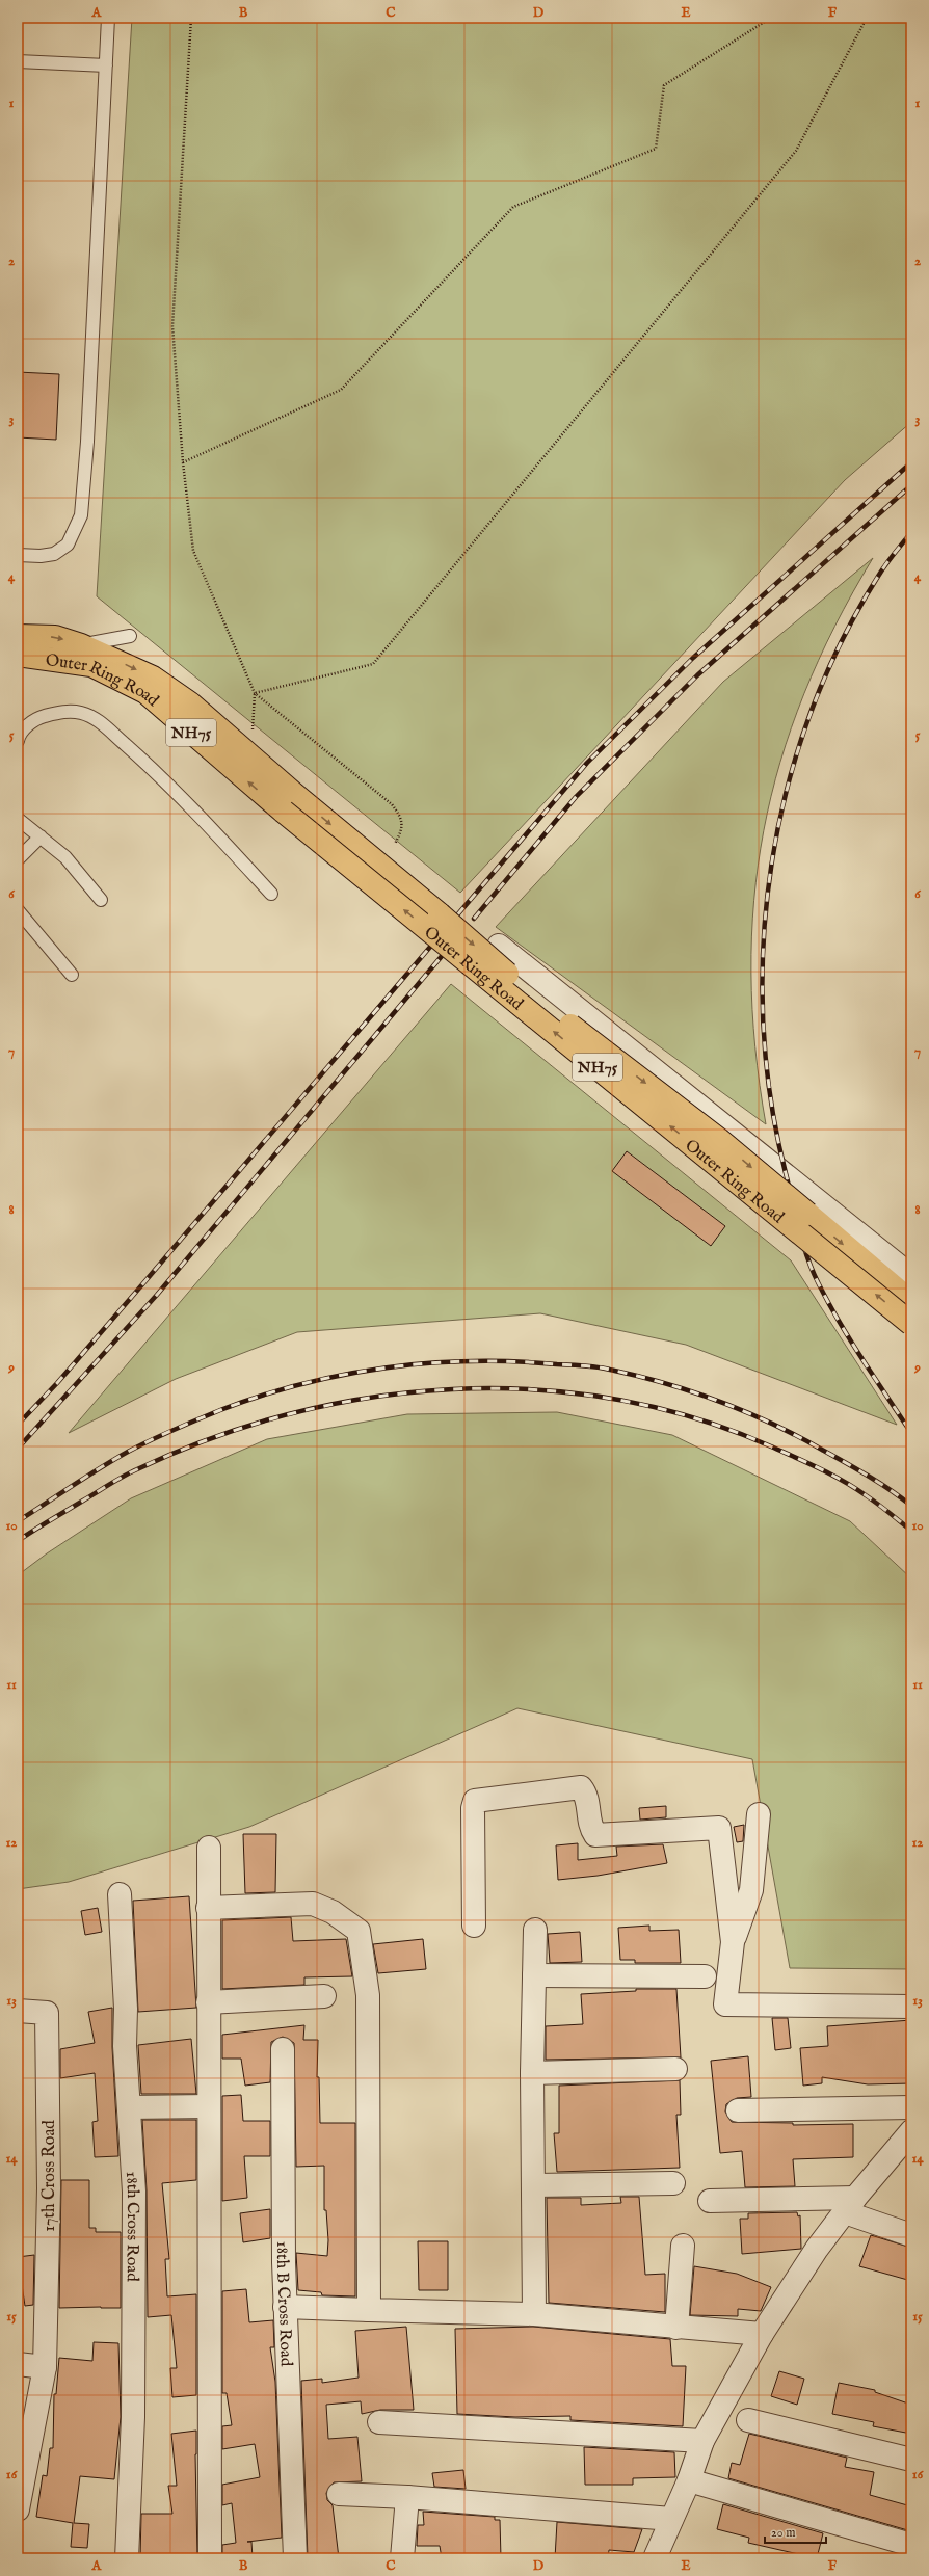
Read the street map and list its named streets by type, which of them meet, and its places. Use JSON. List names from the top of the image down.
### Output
{
  "streets": {
    "highway": ["Outer Ring Road", "NH75"],
    "street": ["17th Cross Road", "18th Cross Road", "18th B Cross Road"]
  },
  "scale_bar": "20 m",
  "grid": {
    "columns": [
      "A",
      "B",
      "C",
      "D",
      "E",
      "F"
    ],
    "rows": [
      "1",
      "2",
      "3",
      "4",
      "5",
      "6",
      "7",
      "8",
      "9",
      "10",
      "11",
      "12",
      "13",
      "14",
      "15",
      "16"
    ]
  }
}
